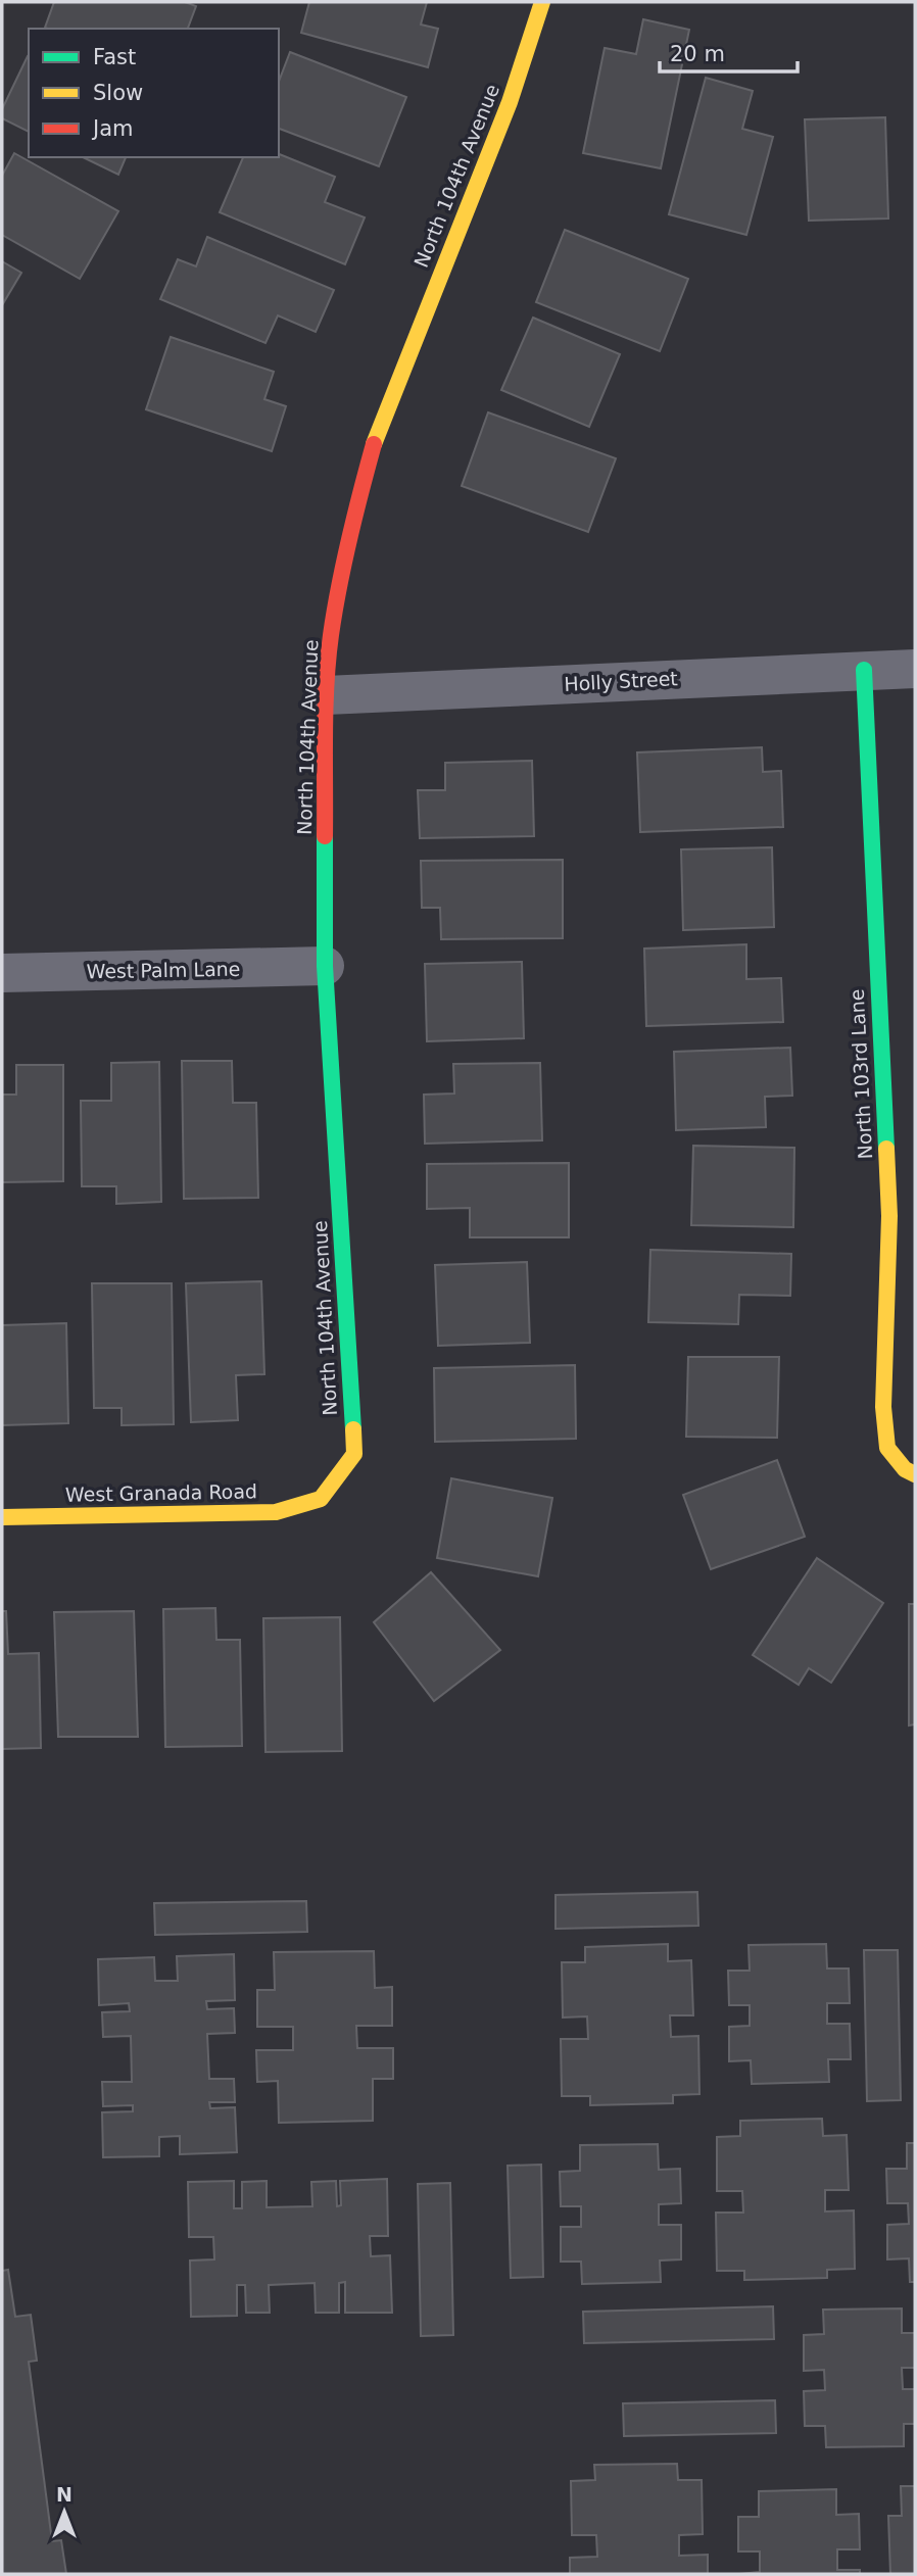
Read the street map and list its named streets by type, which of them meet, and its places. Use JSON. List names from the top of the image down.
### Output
{
  "streets": {
    "street": [
      "North 104th Avenue",
      "Holly Street",
      "West Palm Lane",
      "North 103rd Lane",
      "West Granada Road"
    ]
  },
  "crossings": [
    ["North 104th Avenue", "Holly Street"],
    ["North 104th Avenue", "West Palm Lane"],
    ["North 104th Avenue", "West Granada Road"],
    ["Holly Street", "North 103rd Lane"]
  ],
  "legend": ["Fast", "Slow", "Jam"],
  "scale_bar": "20 m",
  "north": "top"
}
